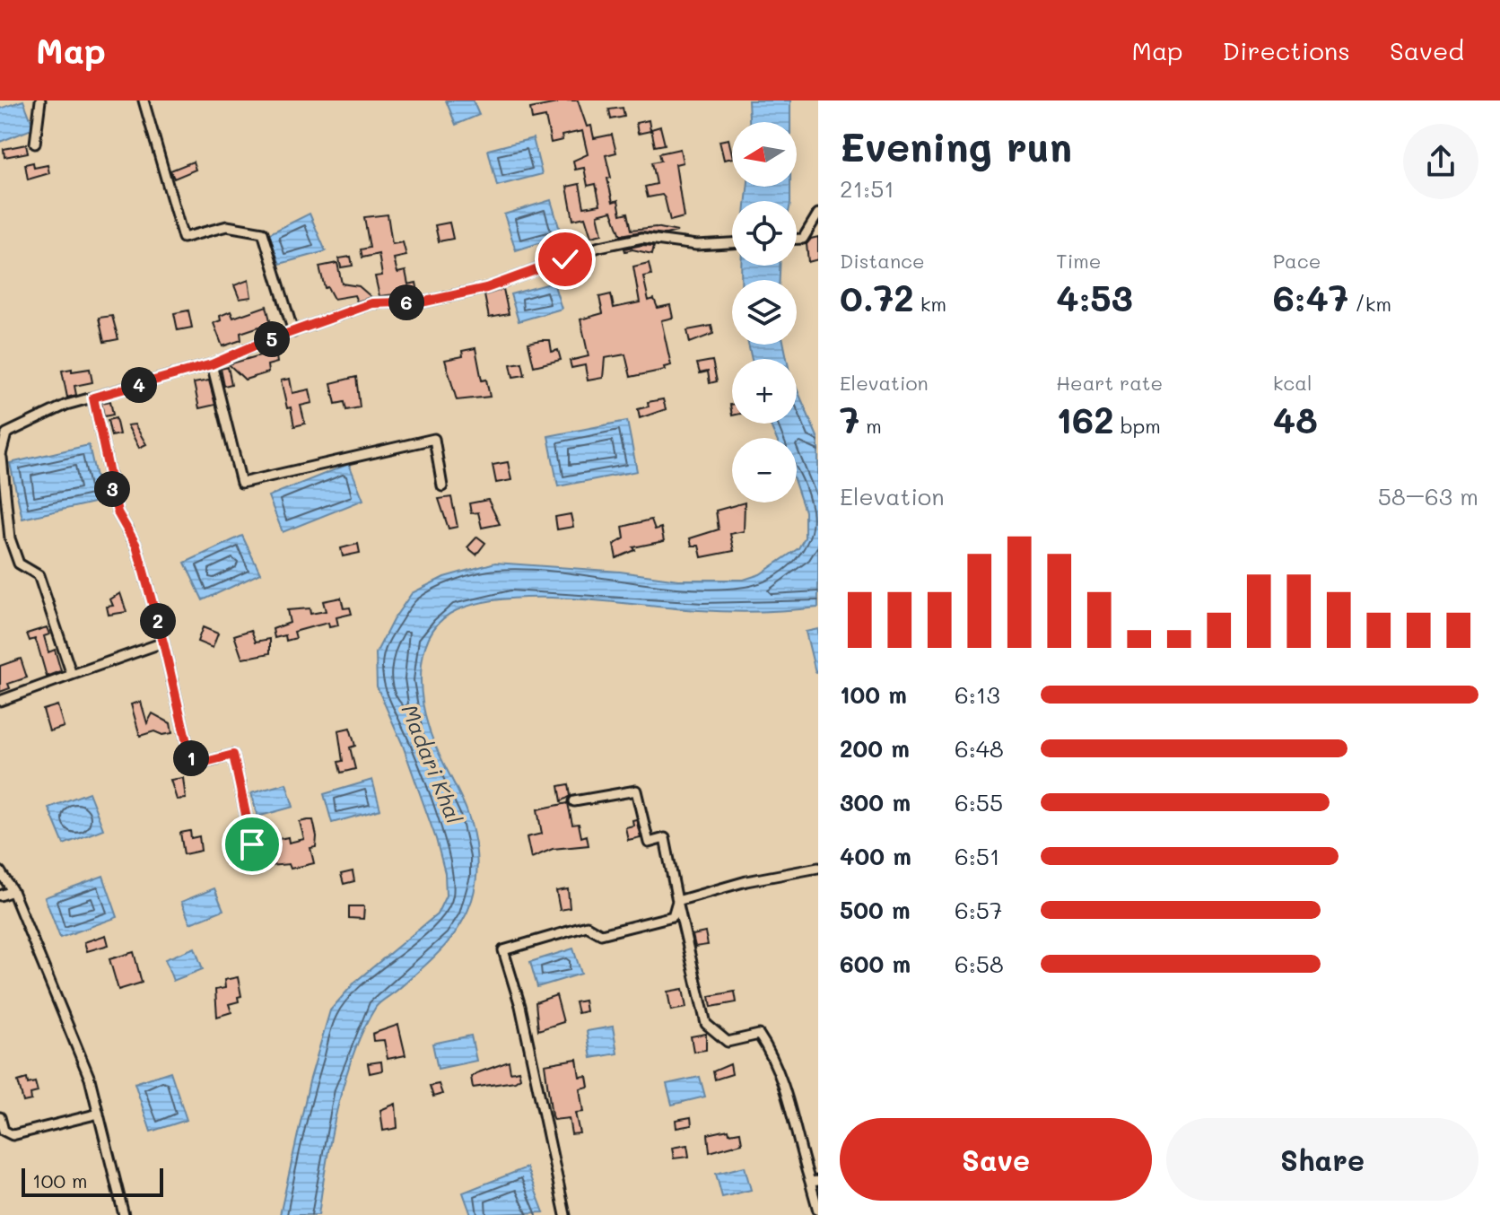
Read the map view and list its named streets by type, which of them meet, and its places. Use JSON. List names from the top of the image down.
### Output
{
  "water": ["Madari Khal"],
  "scale_bar": "100 m",
  "north": "left",
  "page": {
    "header": "Map",
    "nav": ["Map", "Directions", "Saved"],
    "heading": ["Evening run", "21:51"],
    "map_buttons": ["+", "−"],
    "stats": [
      ["Distance", "0.72 km"],
      ["Time", "4:53"],
      ["Pace", "6:47 /km"],
      ["Elevation", "7 m"],
      ["Heart rate", "162 bpm"],
      ["kcal", "48"]
    ],
    "pins": [
      "6",
      "5",
      "4",
      "3",
      "2",
      "1"
    ],
    "chart": ["Elevation", "58–63 m"],
    "list": [
      {
        "name": "100 m",
        "note": "6:13"
      },
      {
        "name": "200 m",
        "note": "6:48"
      },
      {
        "name": "300 m",
        "note": "6:55"
      },
      {
        "name": "400 m",
        "note": "6:51"
      },
      {
        "name": "500 m",
        "note": "6:57"
      },
      {
        "name": "600 m",
        "note": "6:58"
      }
    ],
    "buttons": ["Save", "Share"],
    "scale": "100 m"
  }
}
